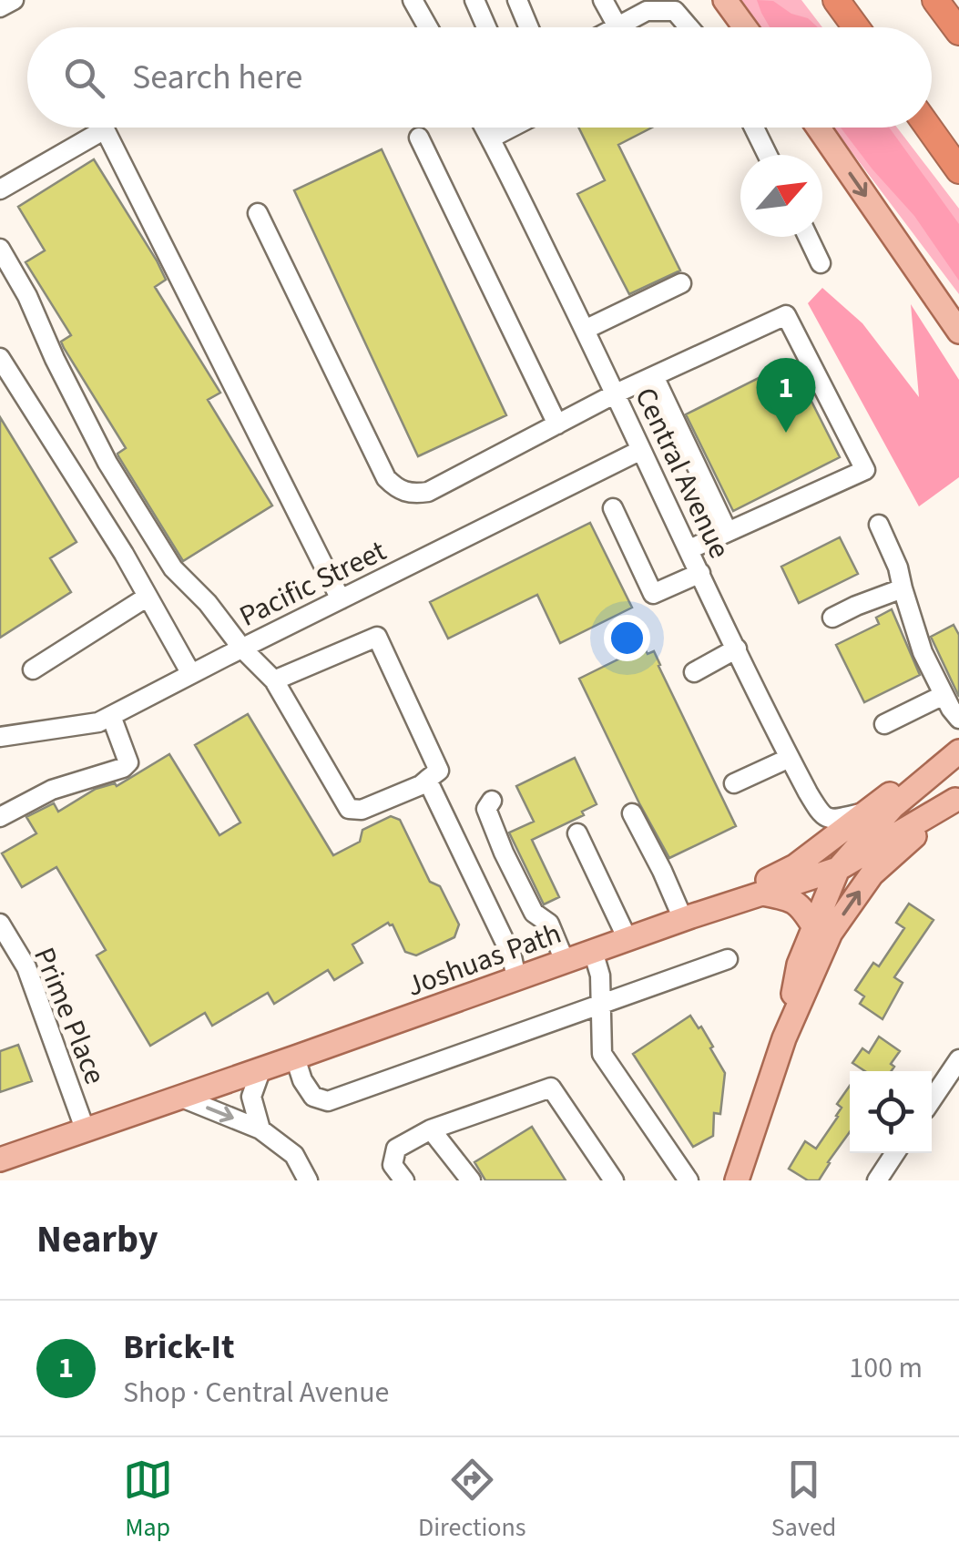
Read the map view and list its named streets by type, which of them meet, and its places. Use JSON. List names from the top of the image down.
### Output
{
  "streets": {
    "main road": ["Joshuas Path"],
    "street": ["Central Avenue", "Pacific Street", "Prime Place"]
  },
  "crossings": [
    ["Central Avenue", "Pacific Street"],
    ["Central Avenue", "Joshuas Path"],
    ["Joshuas Path", "Prime Place"]
  ],
  "north": "top right",
  "page": {
    "search": "Search here",
    "pins": "1",
    "heading": "Nearby",
    "list": [
      {
        "mark": "1",
        "name": "Brick-It",
        "note": "Shop · Central Avenue",
        "value": "100 m"
      }
    ],
    "nav": ["Map", "Directions", "Saved"]
  }
}
